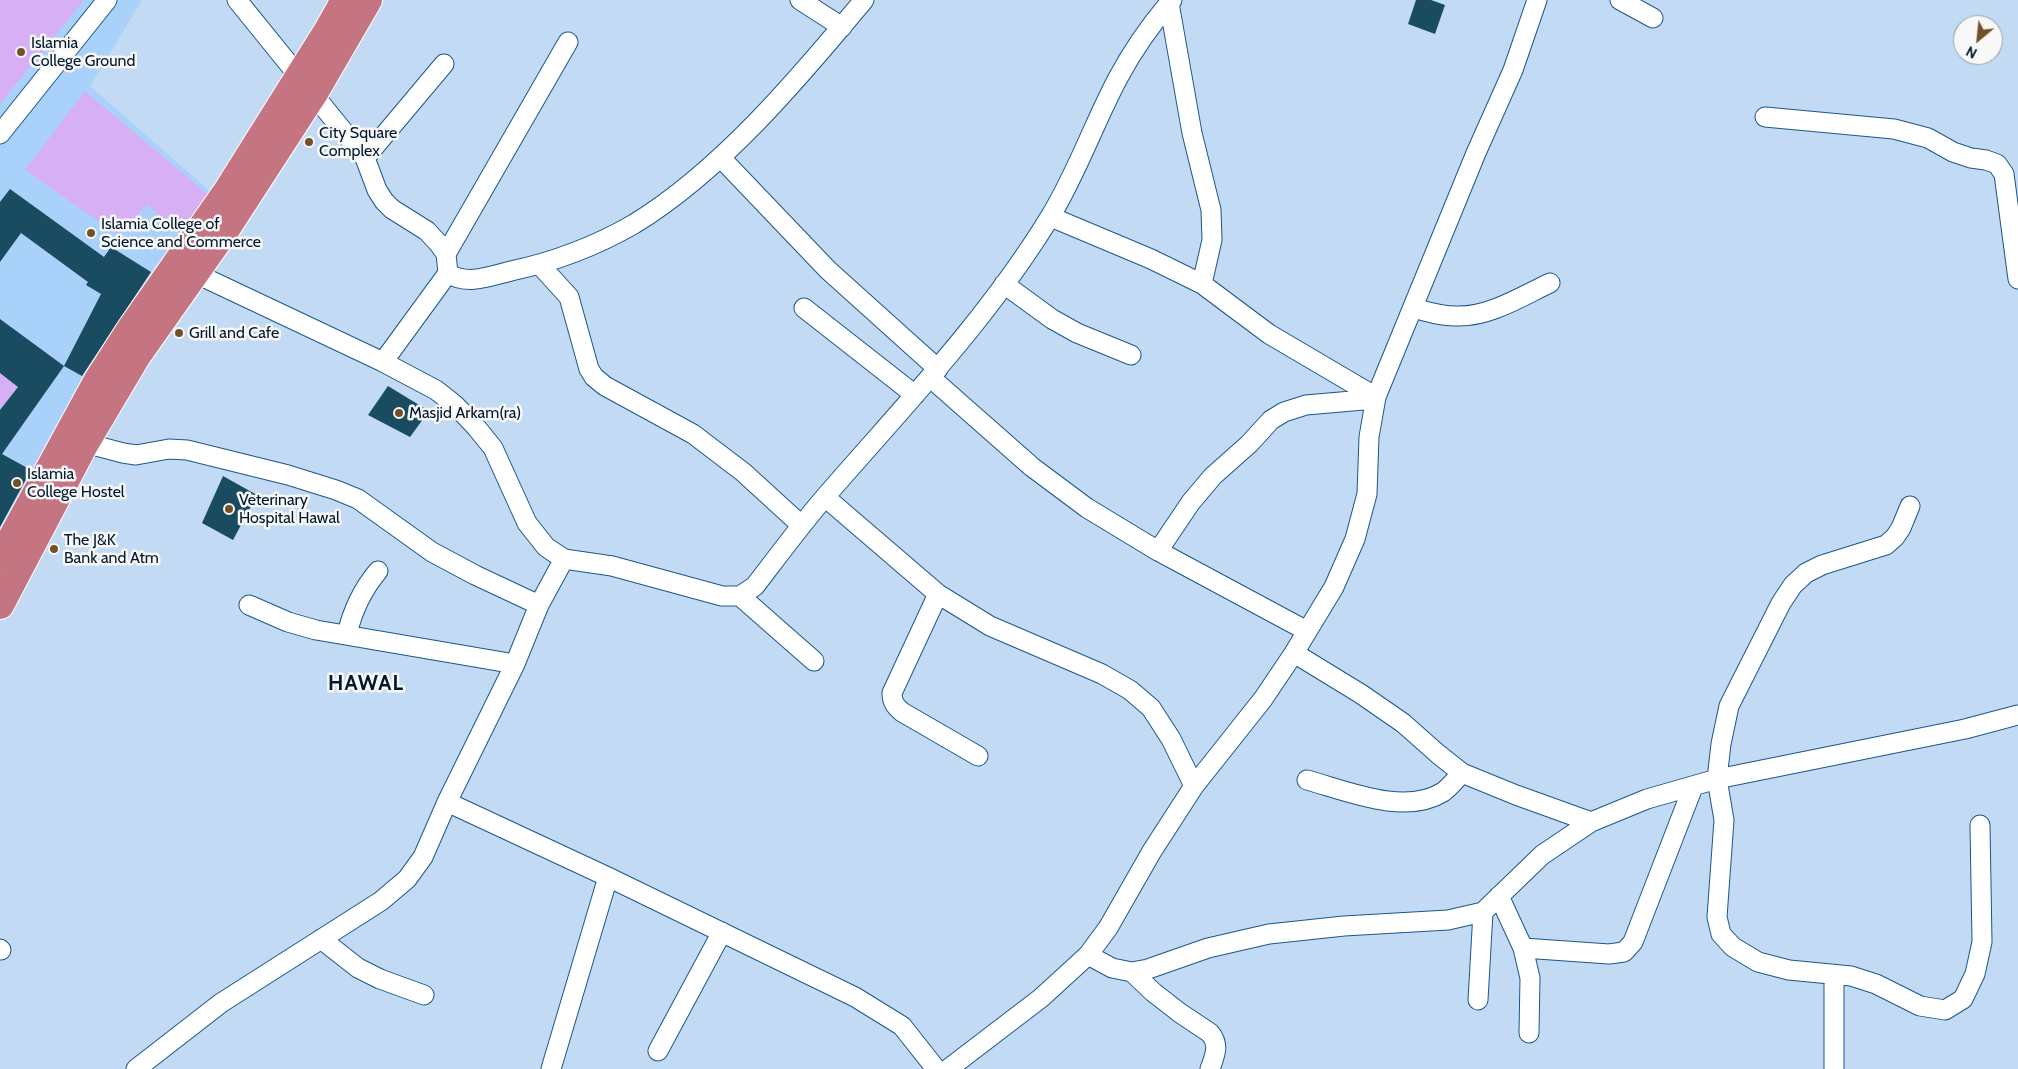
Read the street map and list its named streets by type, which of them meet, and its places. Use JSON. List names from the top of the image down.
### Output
{
  "districts": ["HAWAL"],
  "places": [
    "Islamia College Ground",
    "City Square Complex",
    "Islamia College of Science and Commerce",
    "Grill and Cafe",
    "Masjid Arkam(ra)",
    "Islamia College Hostel",
    "Veterinary Hospital Hawal",
    "The J&K Bank and Atm"
  ],
  "north": "bottom left"
}
